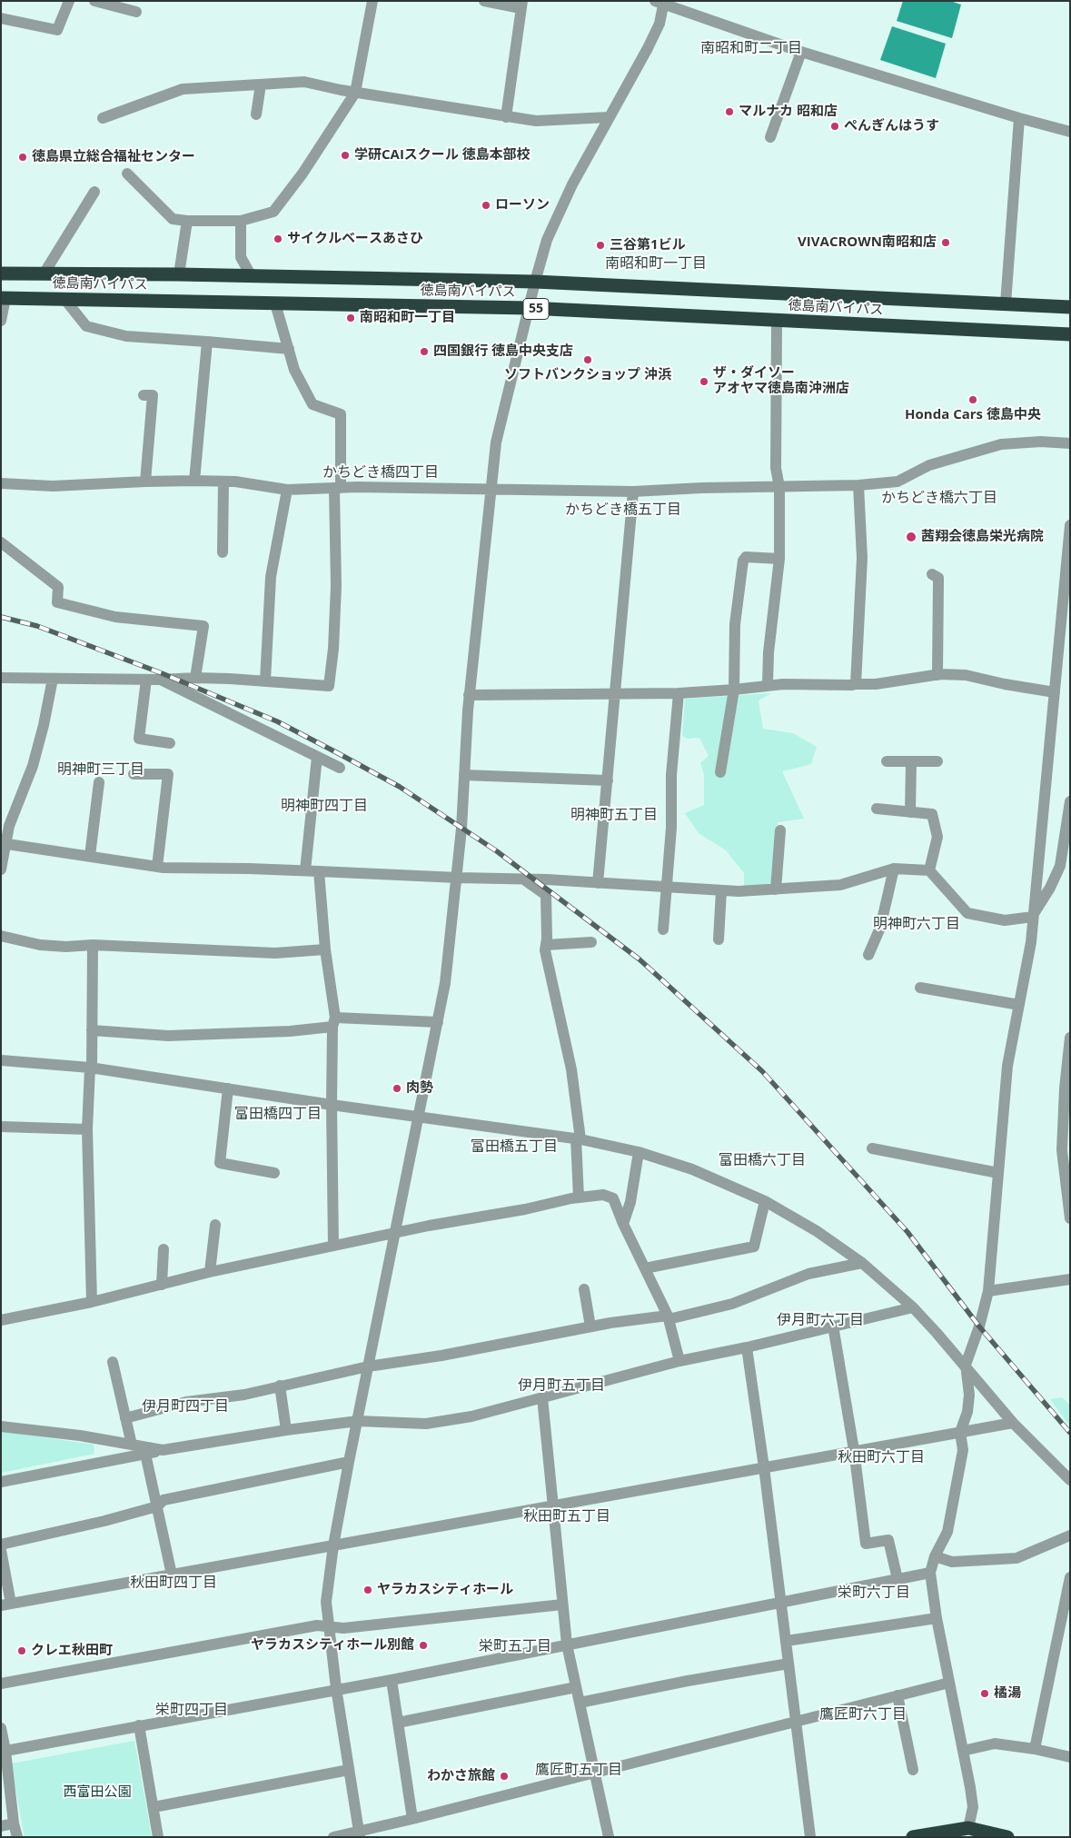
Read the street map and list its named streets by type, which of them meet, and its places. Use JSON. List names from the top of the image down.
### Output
{
  "streets": {
    "highway": ["徳島南バイパス", "55"]
  },
  "districts": [
    "南昭和町二丁目",
    "南昭和町一丁目",
    "かちどき橋四丁目",
    "かちどき橋六丁目",
    "かちどき橋五丁目",
    "明神町三丁目",
    "明神町四丁目",
    "明神町五丁目",
    "明神町六丁目",
    "富田橋四丁目",
    "富田橋五丁目",
    "富田橋六丁目",
    "伊月町六丁目",
    "伊月町五丁目",
    "伊月町四丁目",
    "秋田町六丁目",
    "秋田町五丁目",
    "秋田町四丁目",
    "栄町六丁目",
    "栄町五丁目",
    "栄町四丁目",
    "鷹匠町六丁目",
    "鷹匠町五丁目"
  ],
  "parks": ["西富田公園"],
  "places": [
    "マルナカ 昭和店",
    "ぺんぎんはうす",
    "学研CAIスクール 徳島本部校",
    "徳島県立総合福祉センター",
    "ローソン",
    "サイクルベースあさひ",
    "VIVACROWN南昭和店",
    "三谷第1ビル",
    "南昭和町一丁目",
    "四国銀行 徳島中央支店",
    "ソフトバンクショップ 沖浜",
    "ザ・ダイソー アオヤマ徳島南沖洲店",
    "Honda Cars 徳島中央",
    "茜翔会徳島栄光病院",
    "肉勢",
    "ヤラカスシティホール",
    "ヤラカスシティホール別館",
    "クレエ秋田町",
    "橘湯",
    "わかさ旅館"
  ]
}
